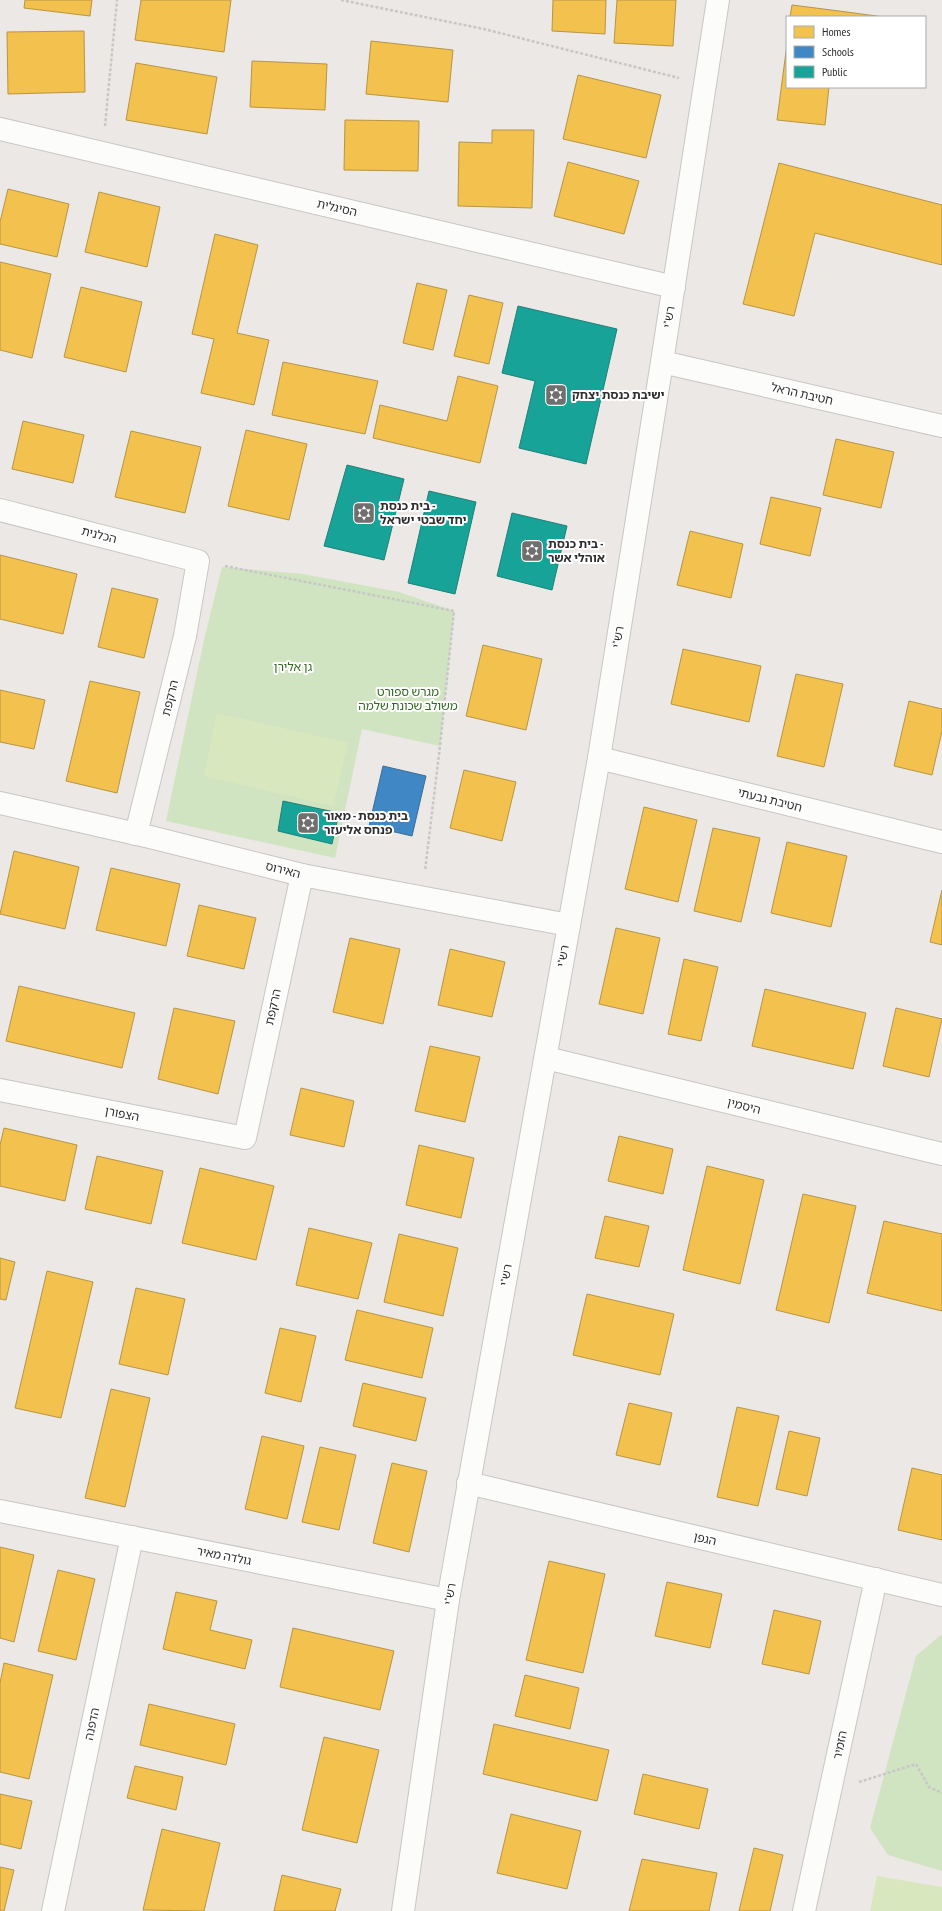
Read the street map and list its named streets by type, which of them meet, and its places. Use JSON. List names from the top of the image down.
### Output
{
  "streets": {
    "street": [
      "הסיגלית",
      "רש\"י",
      "חטיבת הראל",
      "הכלנית",
      "הרקפת",
      "חטיבת גבעתי",
      "האירוס",
      "היסמין",
      "הצפורן",
      "הגפן",
      "גולדה מאיר",
      "הדפנה",
      "הזמיר"
    ]
  },
  "crossings": [
    ["הסיגלית", "רש\"י"],
    ["רש\"י", "חטיבת הראל"],
    ["רש\"י", "חטיבת גבעתי"],
    ["רש\"י", "האירוס"],
    ["רש\"י", "היסמין"],
    ["רש\"י", "הגפן"],
    ["רש\"י", "גולדה מאיר"],
    ["הכלנית", "הרקפת"],
    ["הרקפת", "האירוס"],
    ["הרקפת", "הצפורן"],
    ["הגפן", "הזמיר"],
    ["גולדה מאיר", "הדפנה"]
  ],
  "parks": ["גן אלירן", "מגרש ספורט משולב שכונת שלמה"],
  "places": {
    "synagogue": [
      "ישיבת כנסת יצחק",
      "בית כנסת - יחד שבטי ישראל",
      "בית כנסת - אוהלי אשר",
      "בית כנסת - מאור פנחס אליעזר"
    ]
  },
  "legend": ["Homes", "Schools", "Public"]
}
